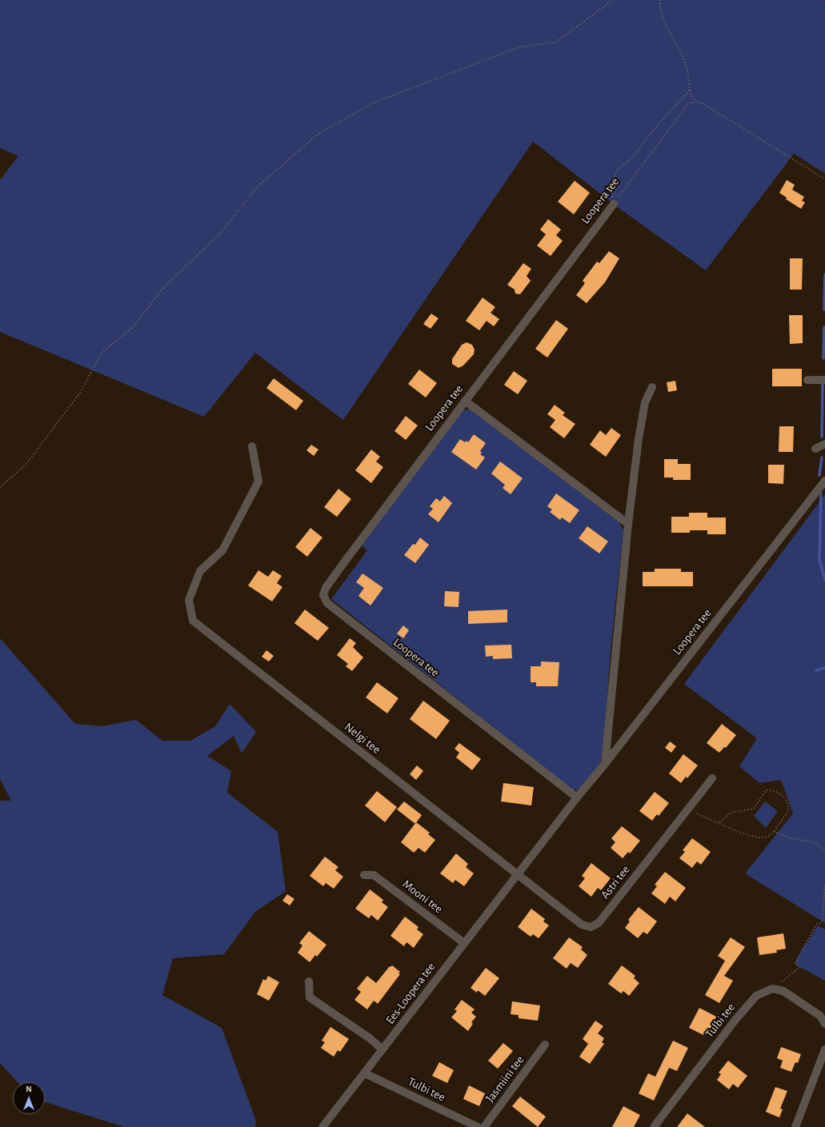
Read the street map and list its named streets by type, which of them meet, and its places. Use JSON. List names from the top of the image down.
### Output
{
  "streets": {
    "street": [
      "Loopera tee",
      "Nelgi tee",
      "Astri tee",
      "Mooni tee",
      "Ees-Loopera tee",
      "Tulbi tee",
      "Jasmiini tee"
    ]
  },
  "crossings": [
    ["Loopera tee", "Nelgi tee"],
    ["Loopera tee", "Astri tee"],
    ["Loopera tee", "Ees-Loopera tee"],
    ["Nelgi tee", "Astri tee"],
    ["Nelgi tee", "Ees-Loopera tee"],
    ["Astri tee", "Ees-Loopera tee"],
    ["Mooni tee", "Ees-Loopera tee"],
    ["Ees-Loopera tee", "Tulbi tee"]
  ],
  "north": "top"
}
